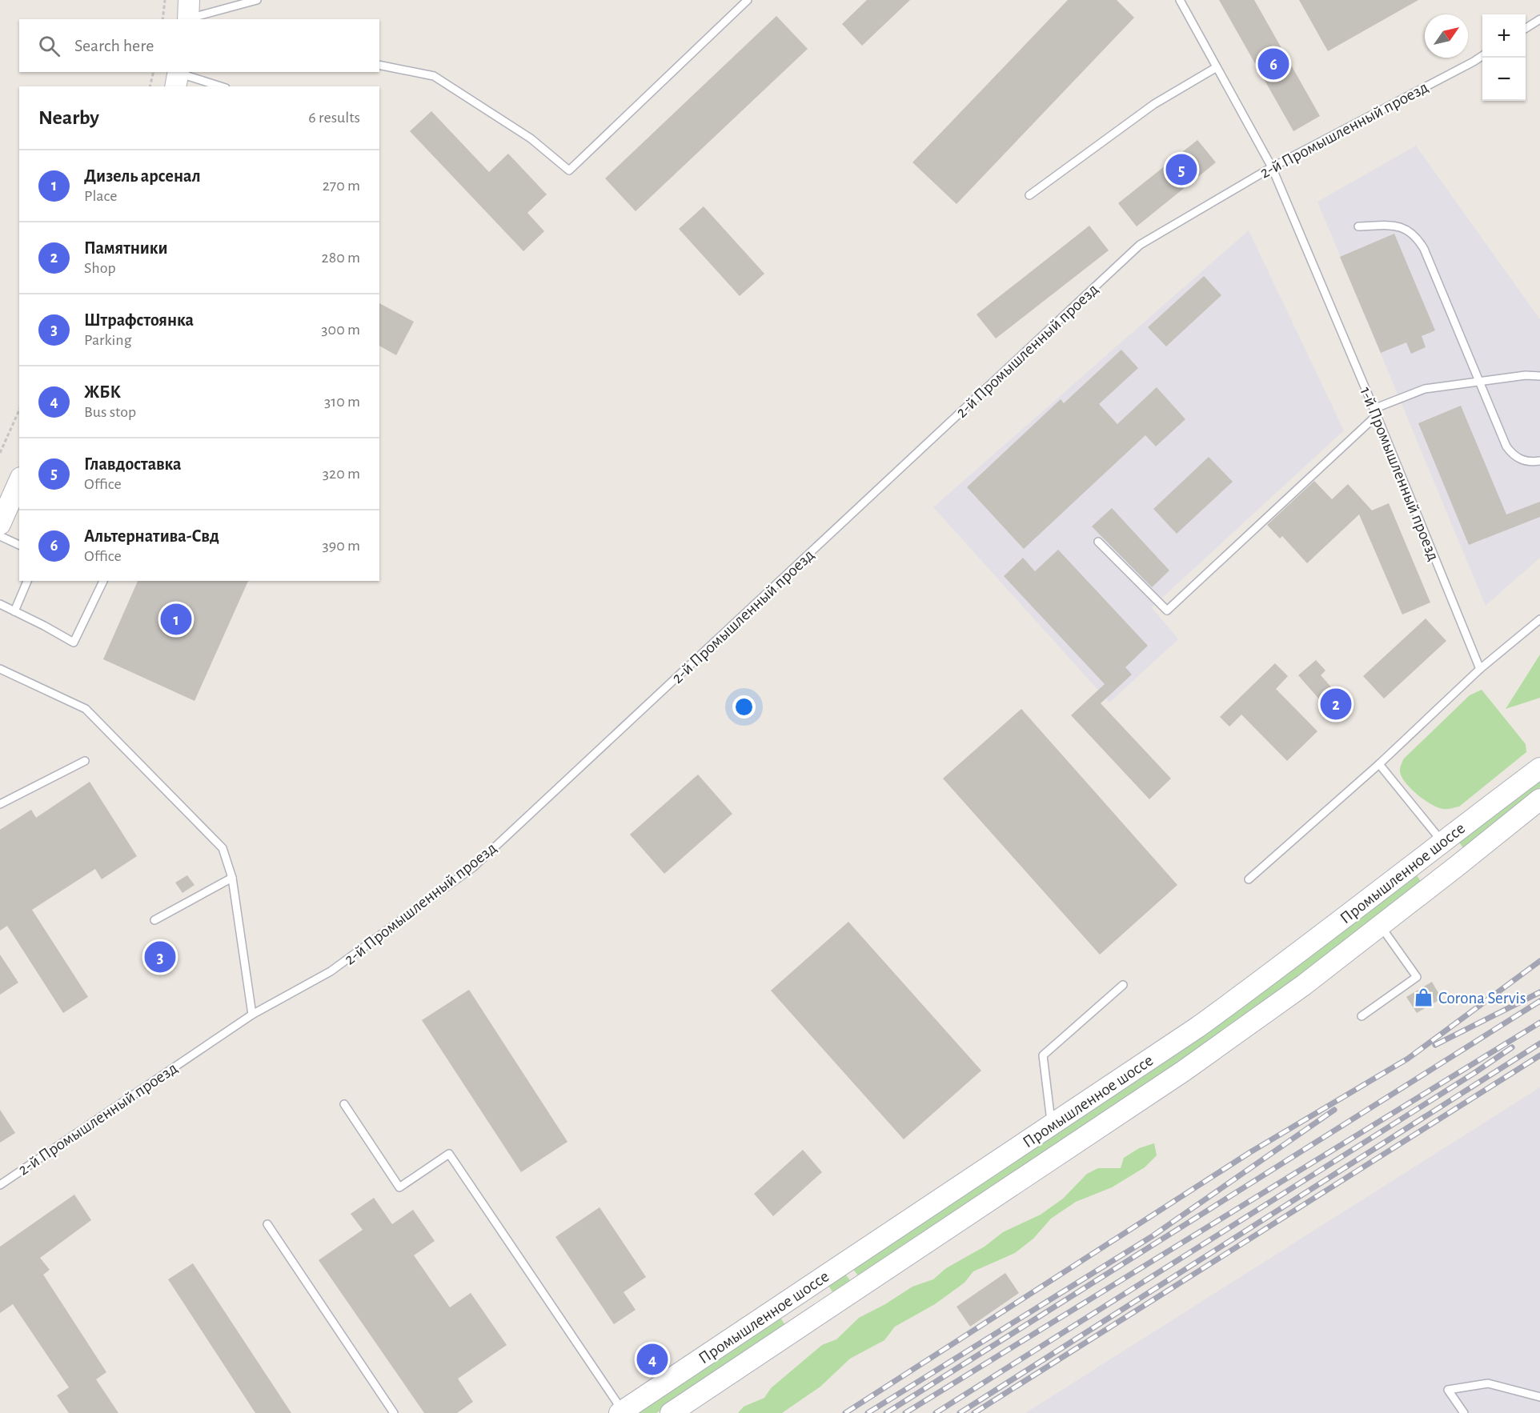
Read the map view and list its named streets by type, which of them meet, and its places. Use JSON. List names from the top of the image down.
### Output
{
  "streets": {
    "main road": ["Промышленное шоссе"],
    "lane": ["2-й Промышленный проезд", "1-й Промышленный проезд"]
  },
  "crossings": [
    ["2-й Промышленный проезд", "1-й Промышленный проезд"]
  ],
  "places": {
    "shop": ["Corona Servis"]
  },
  "north": "top right",
  "page": {
    "map_buttons": ["+", "−"],
    "search": "Search here",
    "pins": [
      "6",
      "5",
      "1",
      "2",
      "3",
      "4"
    ],
    "heading": ["Nearby", "6 results"],
    "list": [
      {
        "mark": "1",
        "name": "Дизель арсенал",
        "note": "Place",
        "value": "270 m"
      },
      {
        "mark": "2",
        "name": "Памятники",
        "note": "Shop",
        "value": "280 m"
      },
      {
        "mark": "3",
        "name": "Штрафстоянка",
        "note": "Parking",
        "value": "300 m"
      },
      {
        "mark": "4",
        "name": "ЖБК",
        "note": "Bus stop",
        "value": "310 m"
      },
      {
        "mark": "5",
        "name": "Главдоставка",
        "note": "Office",
        "value": "320 m"
      },
      {
        "mark": "6",
        "name": "Альтернатива-Свд",
        "note": "Office",
        "value": "390 m"
      }
    ]
  }
}
